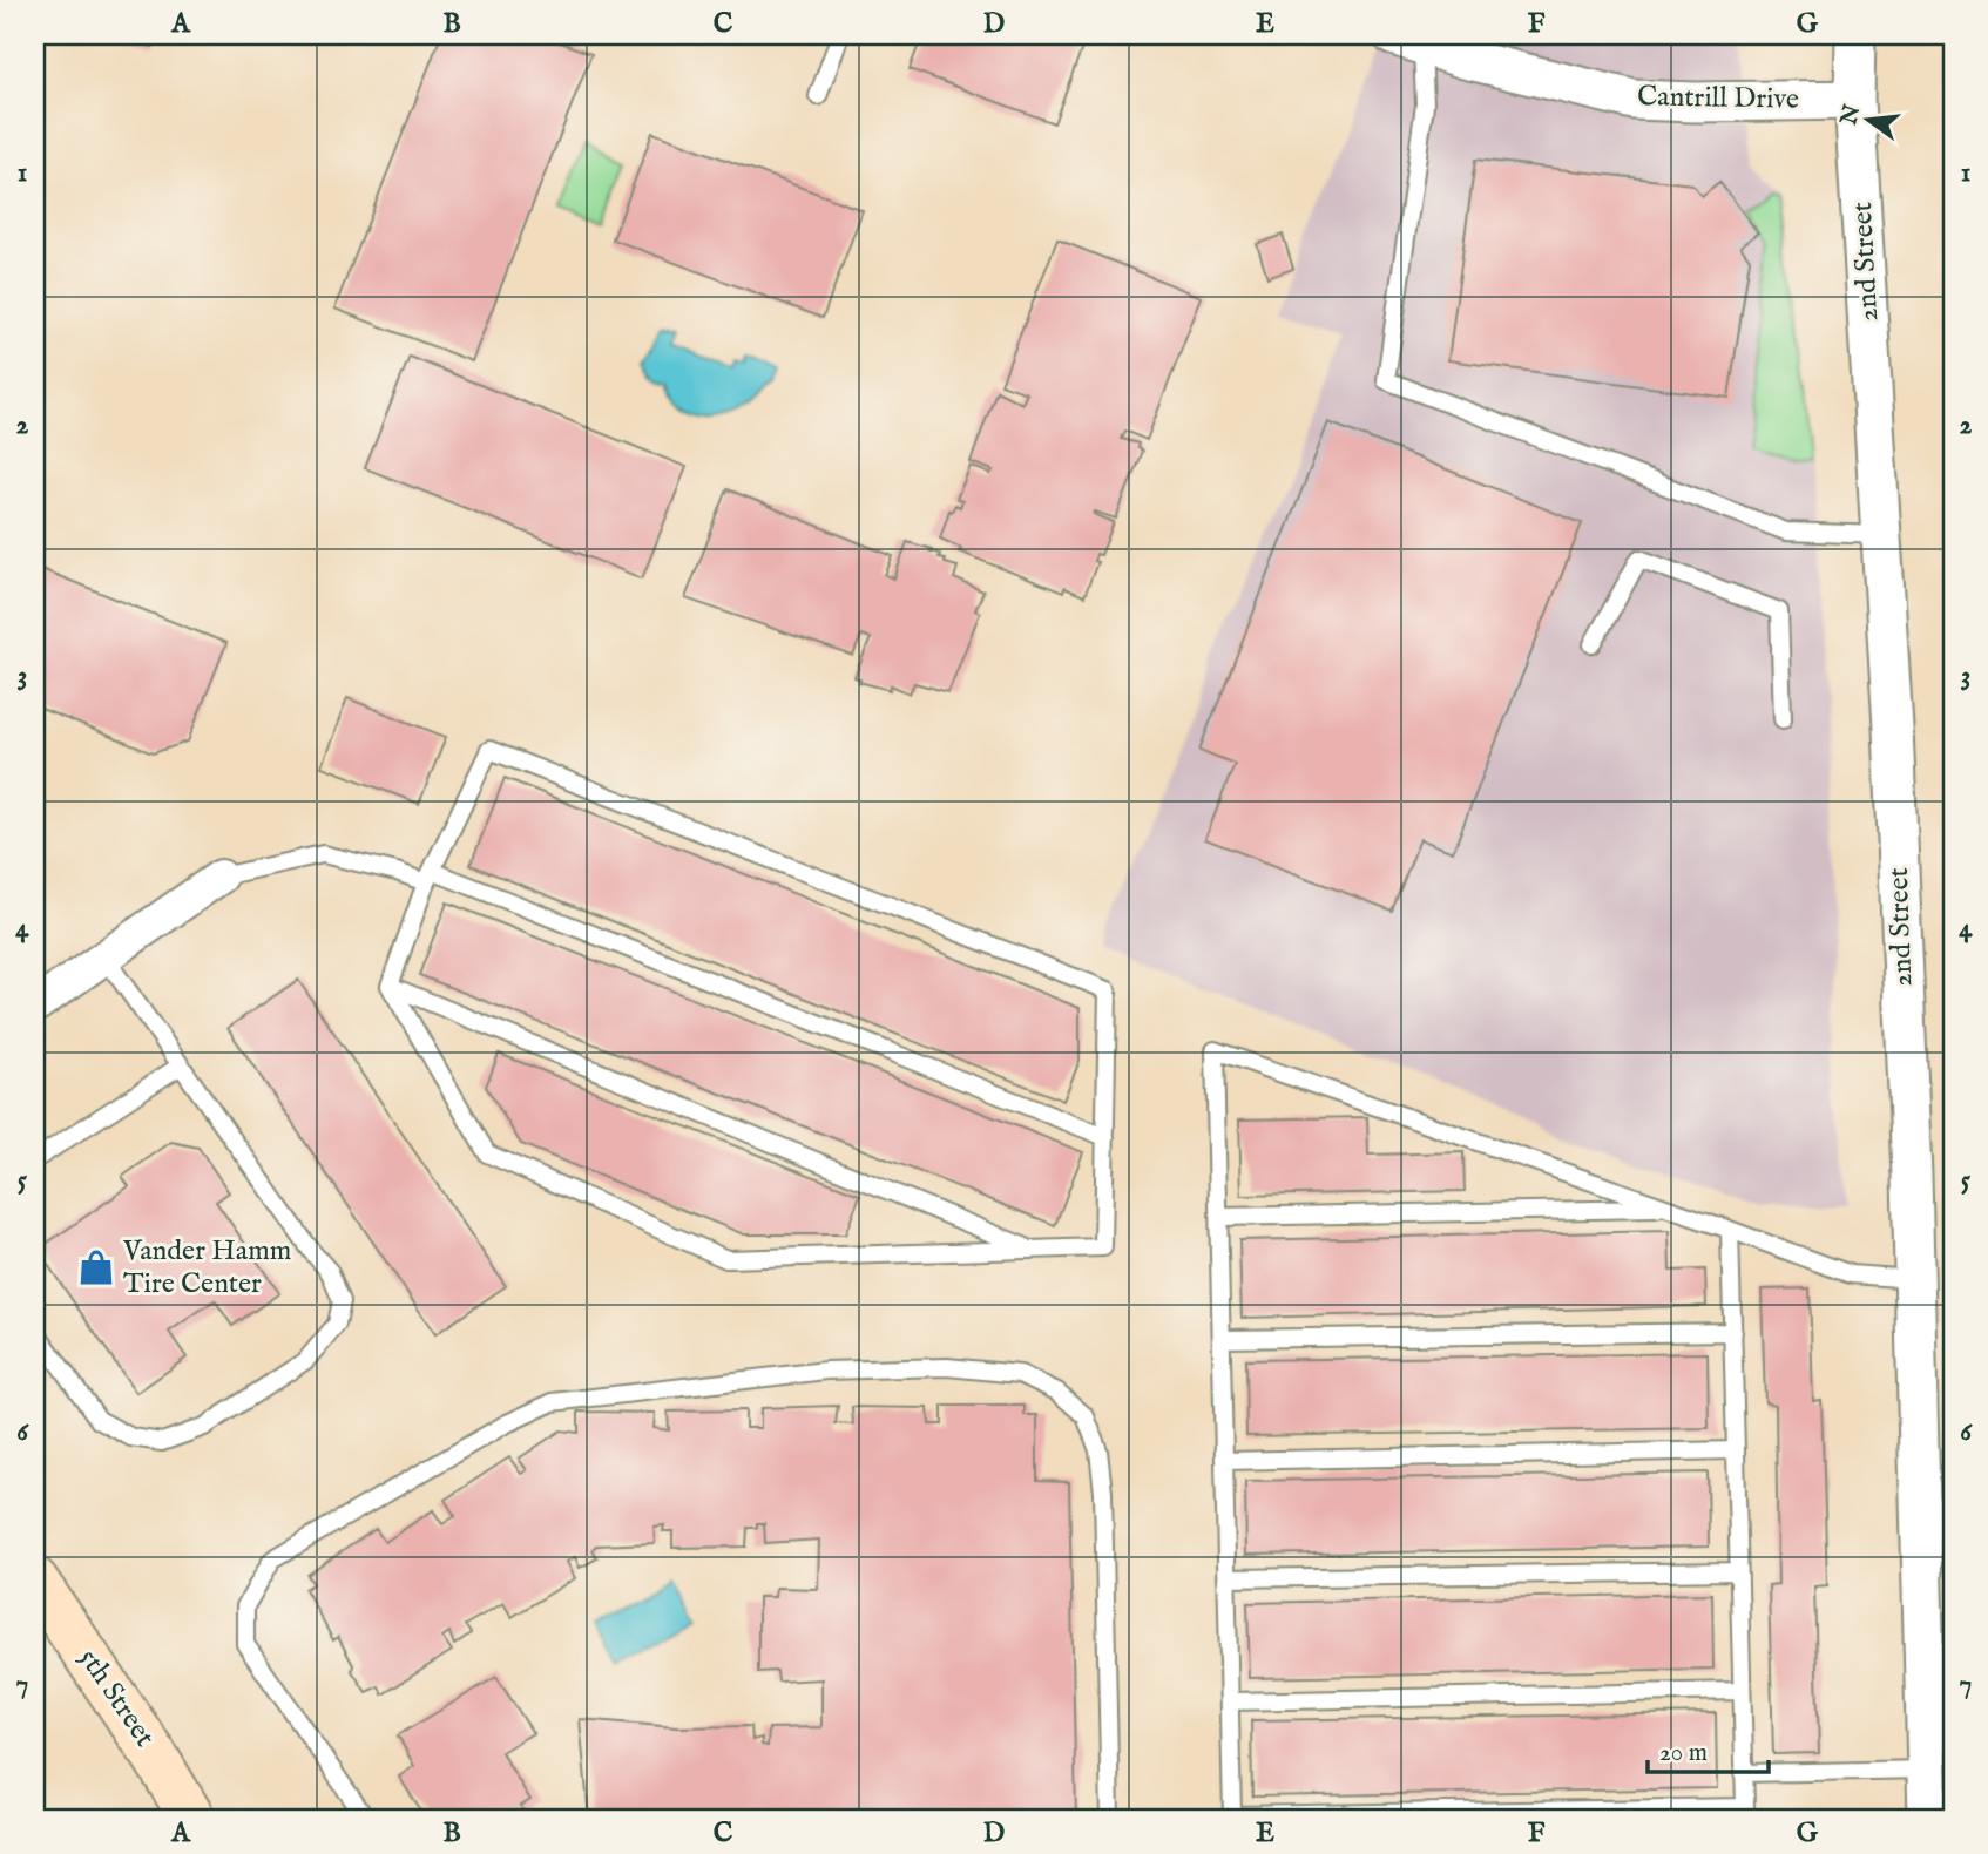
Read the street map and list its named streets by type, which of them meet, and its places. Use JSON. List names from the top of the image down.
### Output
{
  "streets": {
    "main road": ["5th Street"],
    "street": ["Cantrill Drive", "2nd Street"]
  },
  "crossings": [
    ["Cantrill Drive", "2nd Street"]
  ],
  "places": {
    "shop": ["Vander Hamm Tire Center"]
  },
  "scale_bar": "20 m",
  "north": "left",
  "grid": {
    "columns": [
      "A",
      "B",
      "C",
      "D",
      "E",
      "F",
      "G"
    ],
    "rows": [
      "1",
      "2",
      "3",
      "4",
      "5",
      "6",
      "7"
    ]
  }
}
